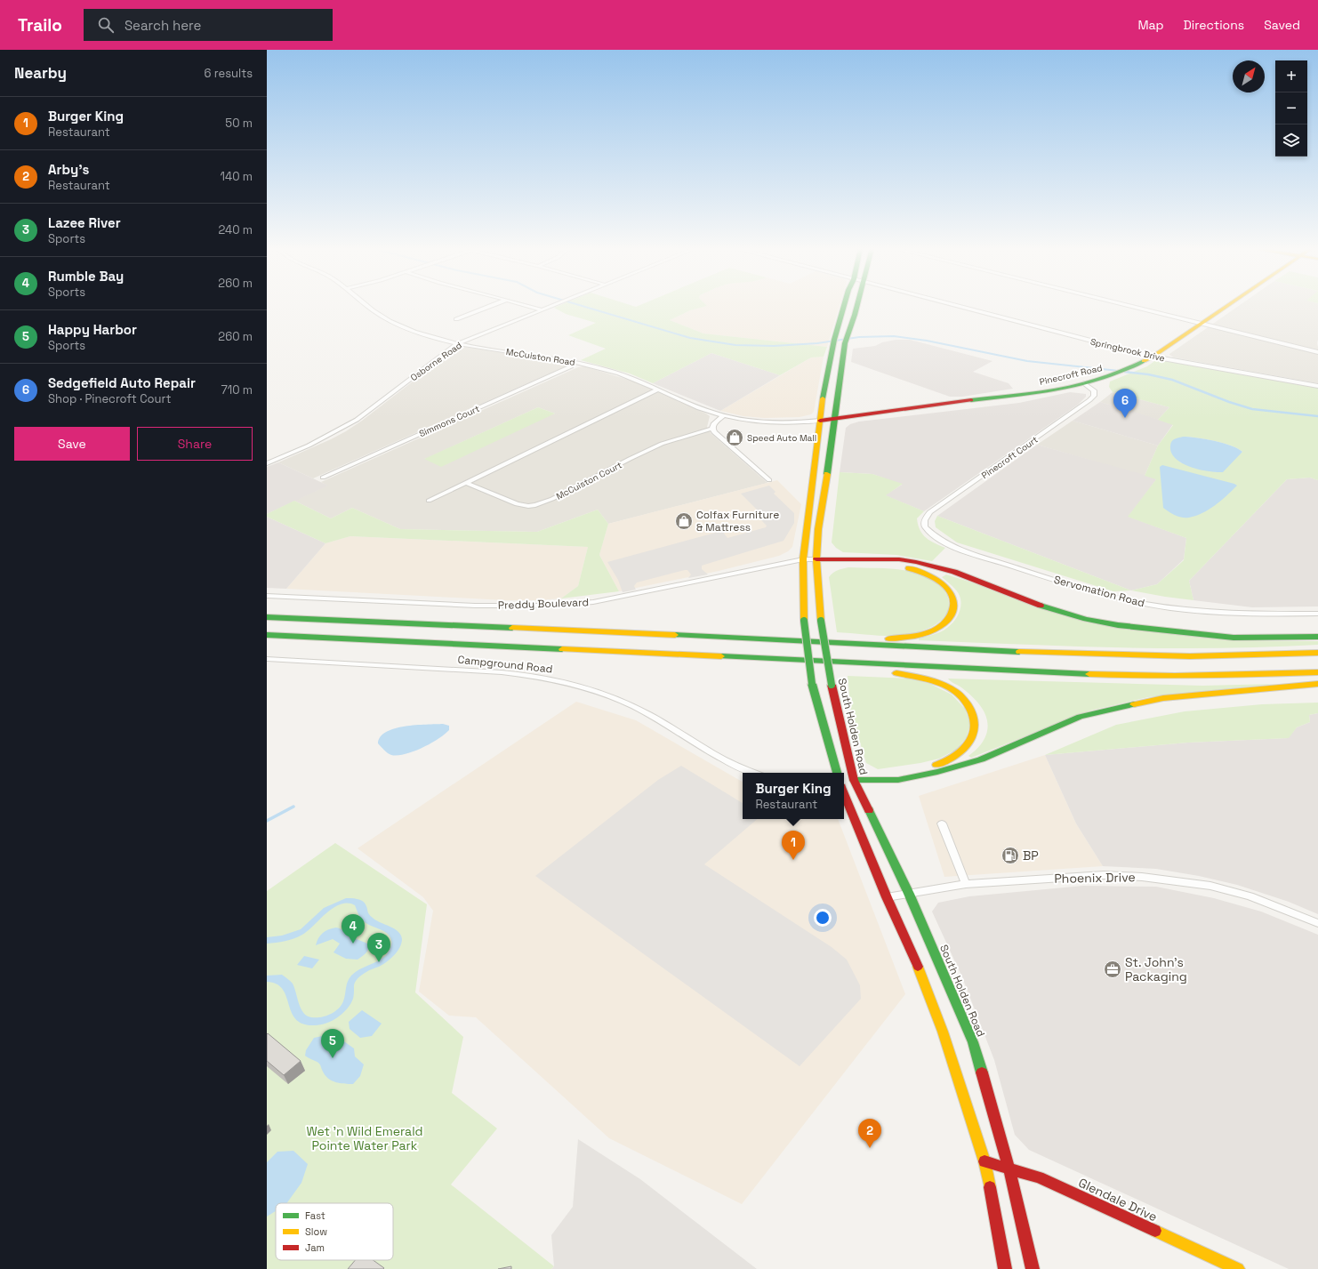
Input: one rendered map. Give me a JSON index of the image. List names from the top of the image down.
{
  "streets": {
    "main road": ["Pinecroft Road", "South Holden Road", "Glendale Drive"],
    "street": [
      "Springbrook Drive",
      "McCuiston Road",
      "Osborne Road",
      "Simmons Court",
      "Pinecroft Court",
      "McCuiston Court",
      "Servomation Road",
      "Preddy Boulevard",
      "Campground Road",
      "Phoenix Drive"
    ]
  },
  "crossings": [
    ["Springbrook Drive", "Pinecroft Road"],
    ["McCuiston Road", "Osborne Road"],
    ["McCuiston Road", "Pinecroft Road"],
    ["McCuiston Road", "Simmons Court"],
    ["Pinecroft Road", "Pinecroft Court"],
    ["Pinecroft Road", "South Holden Road"],
    ["Pinecroft Court", "Servomation Road"],
    ["Preddy Boulevard", "South Holden Road"],
    ["South Holden Road", "Phoenix Drive"],
    ["South Holden Road", "Glendale Drive"]
  ],
  "parks": ["Wet 'n Wild Emerald Pointe Water Park"],
  "places": {
    "shop": ["Speed Auto Mall", "Colfax Furniture & Mattress"],
    "fuel station": ["BP"],
    "office": ["St. John's Packaging"]
  },
  "legend": ["Fast", "Slow", "Jam"],
  "north": "top right",
  "page": {
    "header": "Trailo",
    "search": "Search here",
    "nav": ["Map", "Directions", "Saved"],
    "heading": ["Nearby", "6 results"],
    "map_buttons": ["+", "−"],
    "list": [
      {
        "mark": "1",
        "name": "Burger King",
        "note": "Restaurant",
        "value": "50 m"
      },
      {
        "mark": "2",
        "name": "Arby's",
        "note": "Restaurant",
        "value": "140 m"
      },
      {
        "mark": "3",
        "name": "Lazee River",
        "note": "Sports",
        "value": "240 m"
      },
      {
        "mark": "4",
        "name": "Rumble Bay",
        "note": "Sports",
        "value": "260 m"
      },
      {
        "mark": "5",
        "name": "Happy Harbor",
        "note": "Sports",
        "value": "260 m"
      },
      {
        "mark": "6",
        "name": "Sedgefield Auto Repair",
        "note": "Shop · Pinecroft Court",
        "value": "710 m"
      }
    ],
    "pins": [
      "6",
      "1",
      "4",
      "3",
      "5",
      "2"
    ],
    "buttons": ["Save", "Share"],
    "popup": ["Burger King", "Restaurant"]
  }
}
